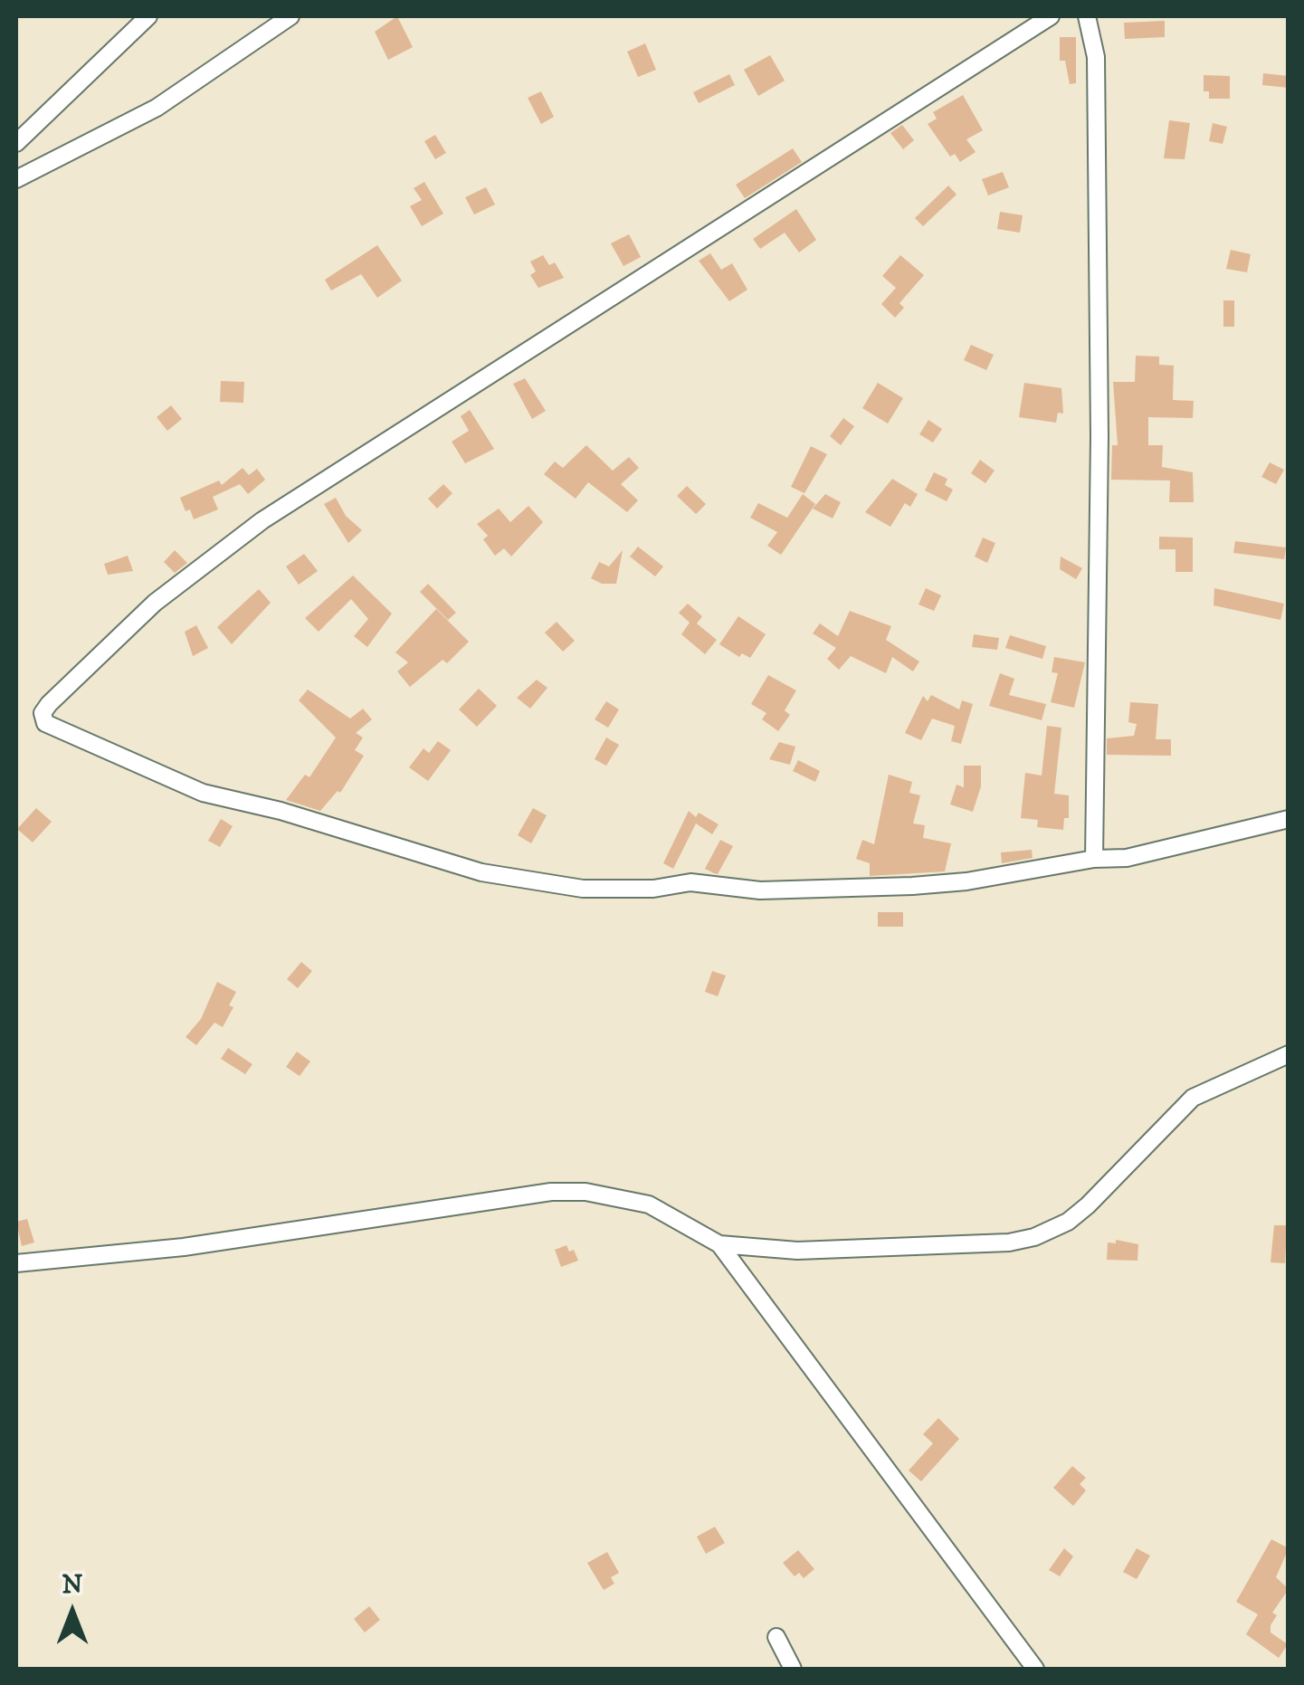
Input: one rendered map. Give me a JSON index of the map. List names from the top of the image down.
{
  "north": "top"
}
